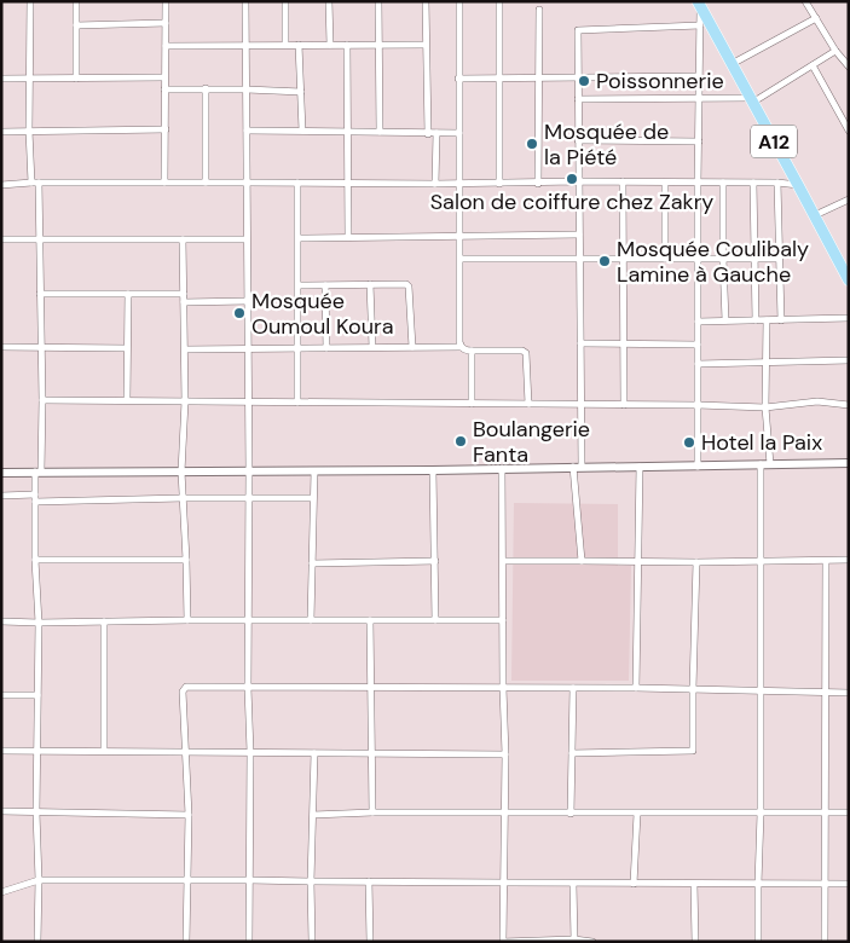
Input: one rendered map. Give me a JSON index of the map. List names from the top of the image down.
{
  "streets": {
    "main road": ["A12"]
  },
  "places": [
    "Poissonnerie",
    "Mosquée de la Piété",
    "Salon de coiffure chez Zakry",
    "Mosquée Coulibaly Lamine à Gauche",
    "Mosquée Oumoul Koura",
    "Boulangerie Fanta",
    "Hotel la Paix"
  ]
}
